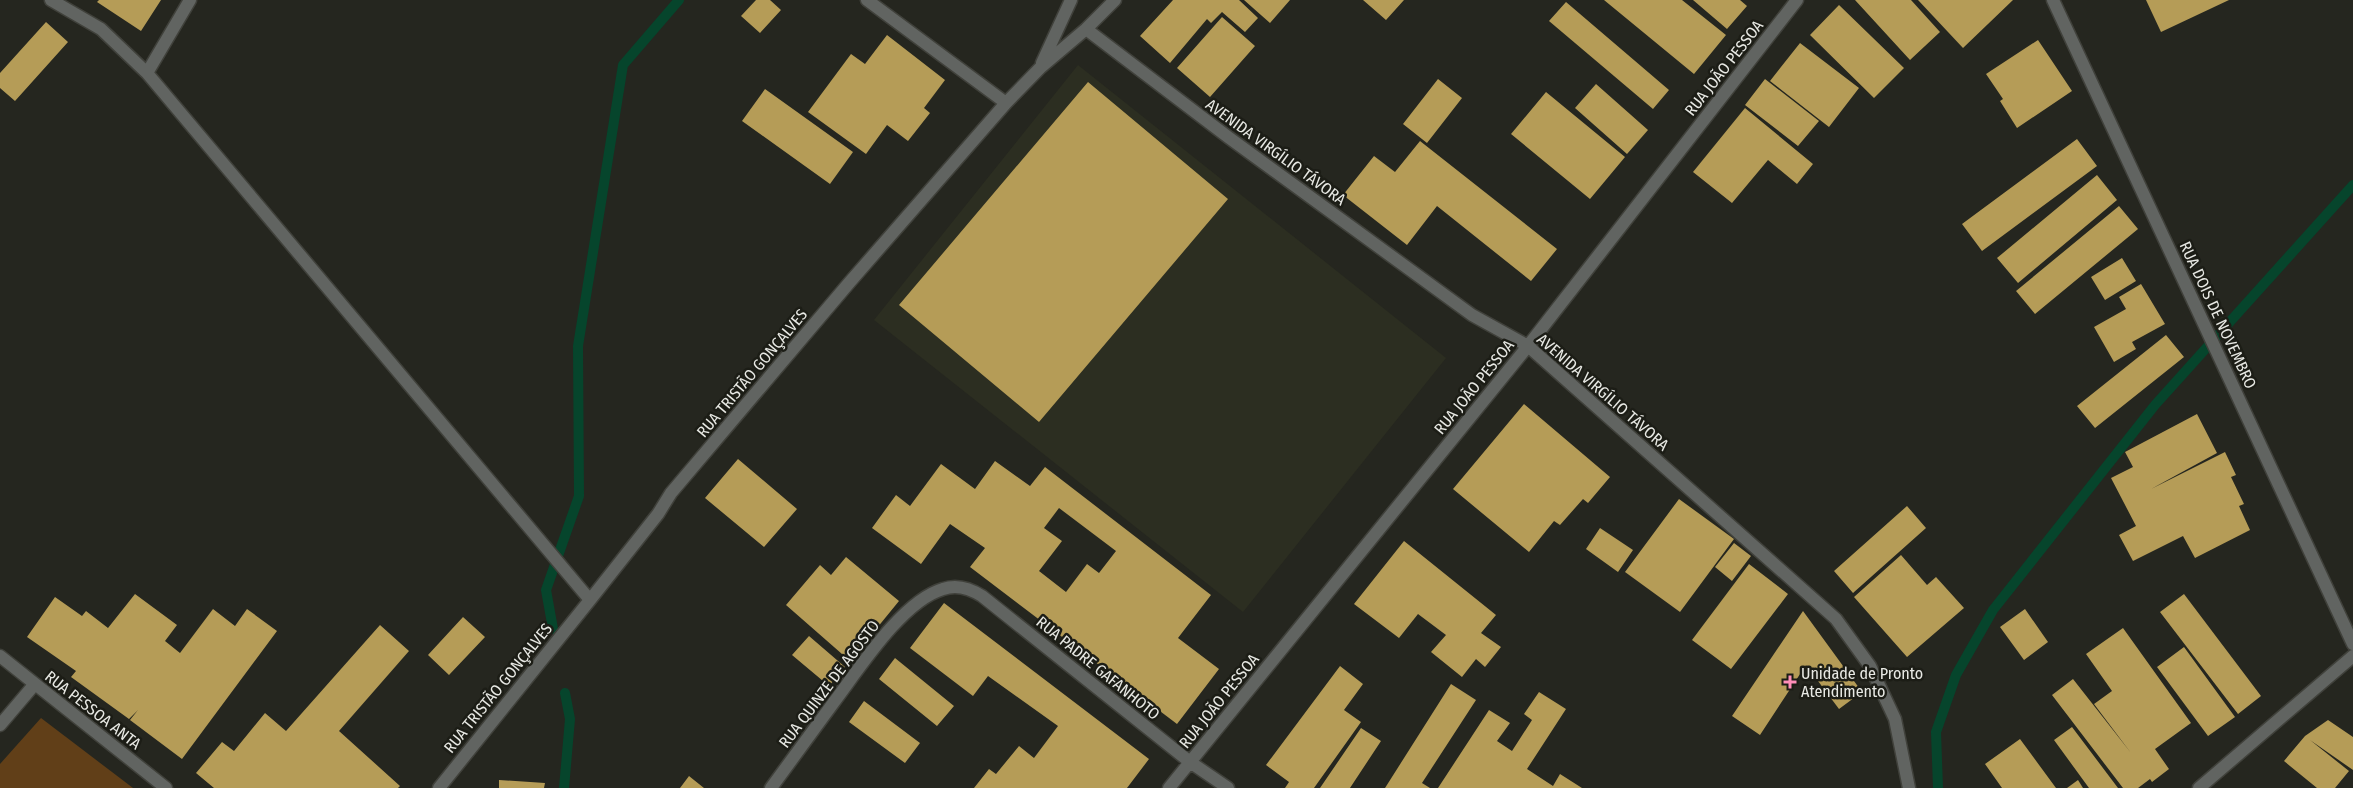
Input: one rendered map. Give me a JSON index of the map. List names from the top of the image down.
{
  "streets": {
    "street": [
      "RUA JOÃO PESSOA",
      "AVENIDA VIRGÍLIO TÁVORA",
      "RUA DOIS DE NOVEMBRO",
      "RUA TRISTÃO GONÇALVES",
      "RUA PADRE GAFANHOTO",
      "RUA QUINZE DE AGOSTO",
      "RUA PESSOA ANTA"
    ]
  },
  "crossings": [
    ["RUA JOÃO PESSOA", "AVENIDA VIRGÍLIO TÁVORA"],
    ["RUA JOÃO PESSOA", "RUA PADRE GAFANHOTO"],
    ["AVENIDA VIRGÍLIO TÁVORA", "RUA TRISTÃO GONÇALVES"],
    ["RUA PADRE GAFANHOTO", "RUA QUINZE DE AGOSTO"]
  ],
  "places": {
    "health": ["Unidade de Pronto Atendimento"]
  }
}
